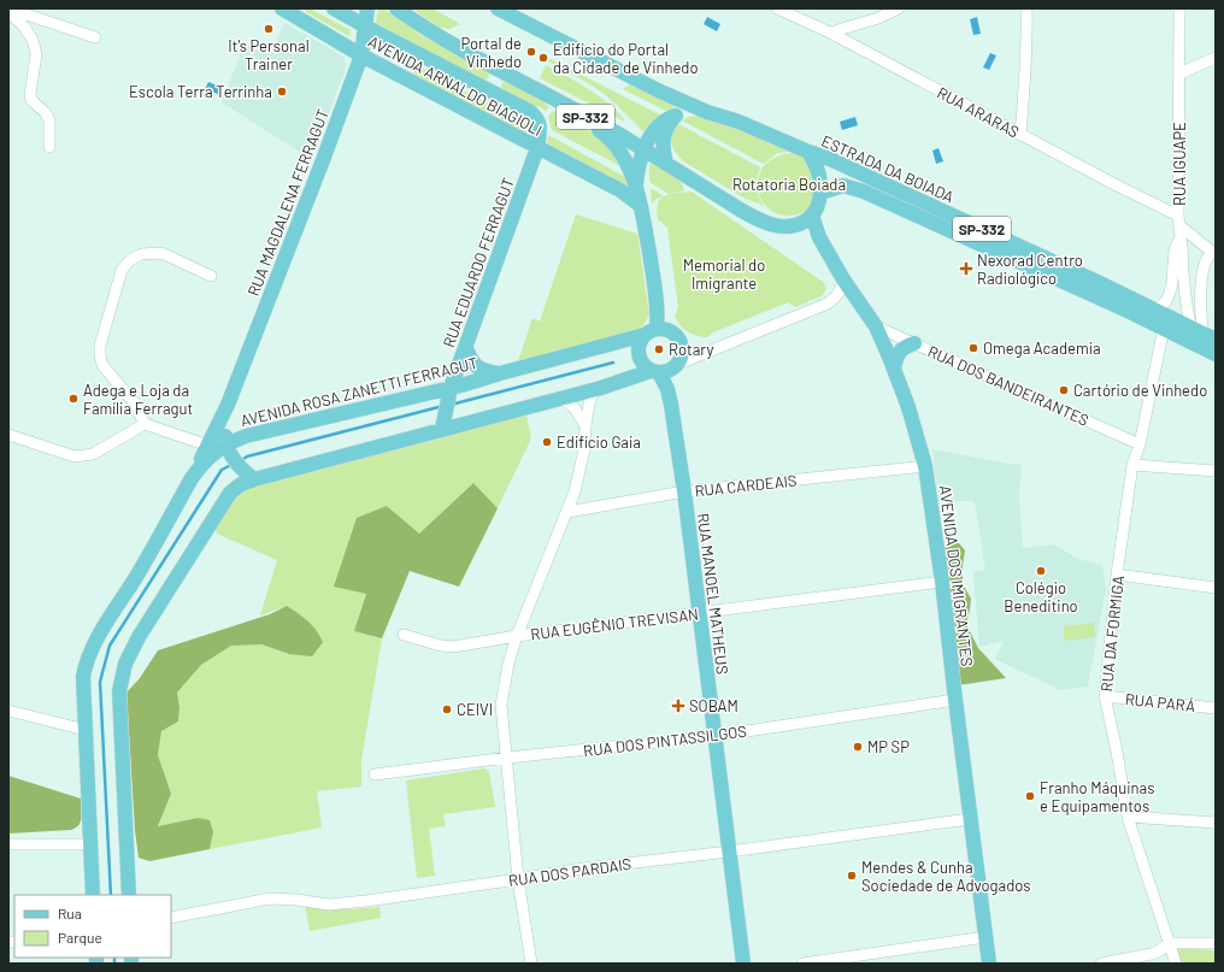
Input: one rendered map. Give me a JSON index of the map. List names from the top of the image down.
{
  "streets": {
    "main road": [
      "AVENIDA ARNALDO BIAGIOLI",
      "SP-332",
      "ESTRADA DA BOIADA",
      "RUA MAGDALENA FERRAGUT",
      "RUA EDUARDO FERRAGUT",
      "AVENIDA ROSA ZANETTI FERRAGUT",
      "AVENIDA DOS IMIGRANTES",
      "RUA MANOEL MATHEUS"
    ],
    "street": [
      "RUA ARARAS",
      "RUA IGUAPE",
      "RUA DOS BANDEIRANTES",
      "RUA CARDEAIS",
      "RUA EUGÊNIO TREVISAN",
      "RUA DA FORMIGA",
      "RUA PARÁ",
      "RUA DOS PINTASSILGOS",
      "RUA DOS PARDAIS"
    ]
  },
  "crossings": [
    ["AVENIDA ARNALDO BIAGIOLI", "RUA MAGDALENA FERRAGUT"],
    ["AVENIDA ARNALDO BIAGIOLI", "RUA EDUARDO FERRAGUT"],
    ["RUA ARARAS", "RUA IGUAPE"],
    ["SP-332", "ESTRADA DA BOIADA"],
    ["SP-332", "AVENIDA DOS IMIGRANTES"],
    ["ESTRADA DA BOIADA", "RUA DA FORMIGA"],
    ["RUA MAGDALENA FERRAGUT", "AVENIDA ROSA ZANETTI FERRAGUT"],
    ["RUA EDUARDO FERRAGUT", "AVENIDA ROSA ZANETTI FERRAGUT"],
    ["RUA DOS BANDEIRANTES", "AVENIDA DOS IMIGRANTES"],
    ["RUA DOS BANDEIRANTES", "RUA DA FORMIGA"],
    ["AVENIDA ROSA ZANETTI FERRAGUT", "RUA MANOEL MATHEUS"],
    ["RUA CARDEAIS", "AVENIDA DOS IMIGRANTES"],
    ["RUA CARDEAIS", "RUA MANOEL MATHEUS"],
    ["AVENIDA DOS IMIGRANTES", "RUA EUGÊNIO TREVISAN"],
    ["AVENIDA DOS IMIGRANTES", "RUA DOS PINTASSILGOS"],
    ["AVENIDA DOS IMIGRANTES", "RUA DOS PARDAIS"],
    ["RUA MANOEL MATHEUS", "RUA EUGÊNIO TREVISAN"],
    ["RUA MANOEL MATHEUS", "RUA DOS PINTASSILGOS"],
    ["RUA MANOEL MATHEUS", "RUA DOS PARDAIS"],
    ["RUA DA FORMIGA", "RUA PARÁ"]
  ],
  "parks": ["Rotatoria Boiada", "Memorial do Imigrante"],
  "places": {
    "other": [
      "It's Personal Trainer",
      "Portal de Vinhedo",
      "Edifício do Portal da Cidade de Vinhedo",
      "Escola Terra Terrinha",
      "Omega Academia",
      "Rotary",
      "Cartório de Vinhedo",
      "Adega e Loja da Família Ferragut",
      "Edifício Gaia",
      "Colégio Beneditino",
      "CEIVI",
      "MP SP",
      "Franho Máquinas e Equipamentos",
      "Mendes & Cunha Sociedade de Advogados"
    ],
    "health": ["Nexorad Centro Radiológico", "SOBAM"]
  },
  "legend": ["Rua", "Parque"]
}
